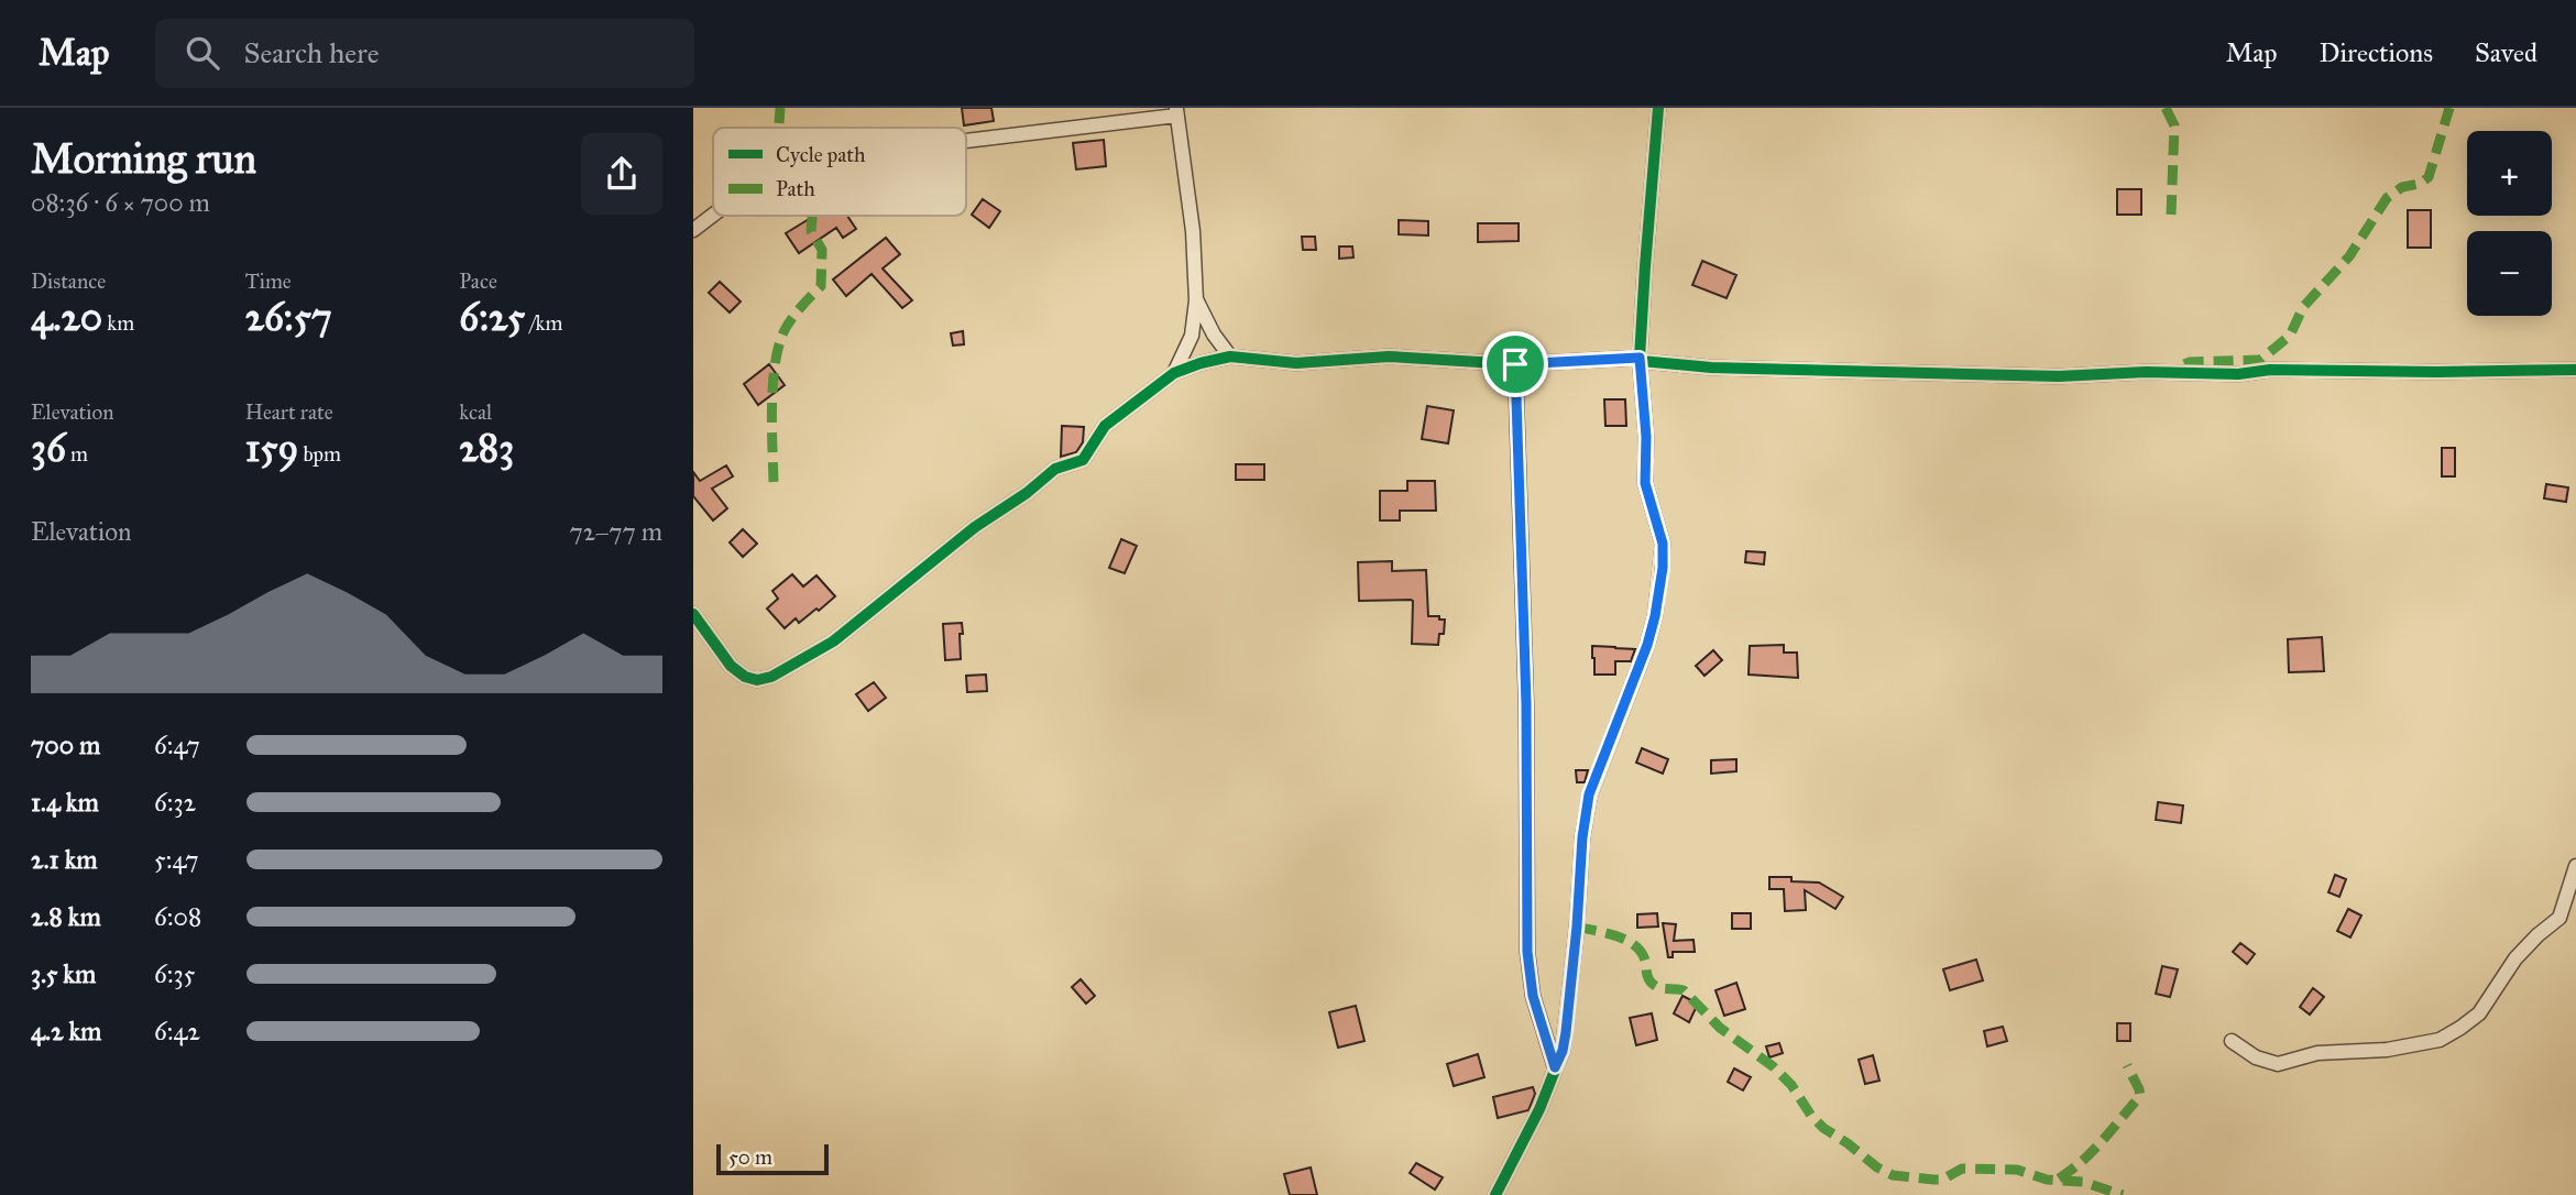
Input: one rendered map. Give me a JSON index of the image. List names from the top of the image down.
{
  "legend": ["Cycle path", "Path"],
  "scale_bar": "50 m",
  "page": {
    "header": "Map",
    "search": "Search here",
    "nav": ["Map", "Directions", "Saved"],
    "heading": ["Morning run", "08:36 · 6 × 700 m"],
    "map_buttons": ["+", "−"],
    "stats": [
      ["Distance", "4.20 km"],
      ["Time", "26:57"],
      ["Pace", "6:25 /km"],
      ["Elevation", "36 m"],
      ["Heart rate", "159 bpm"],
      ["kcal", "283"]
    ],
    "chart": ["Elevation", "72–77 m"],
    "list": [
      {
        "name": "700 m",
        "note": "6:47"
      },
      {
        "name": "1.4 km",
        "note": "6:32"
      },
      {
        "name": "2.1 km",
        "note": "5:47"
      },
      {
        "name": "2.8 km",
        "note": "6:08"
      },
      {
        "name": "3.5 km",
        "note": "6:35"
      },
      {
        "name": "4.2 km",
        "note": "6:42"
      }
    ],
    "scale": "50 m"
  }
}
